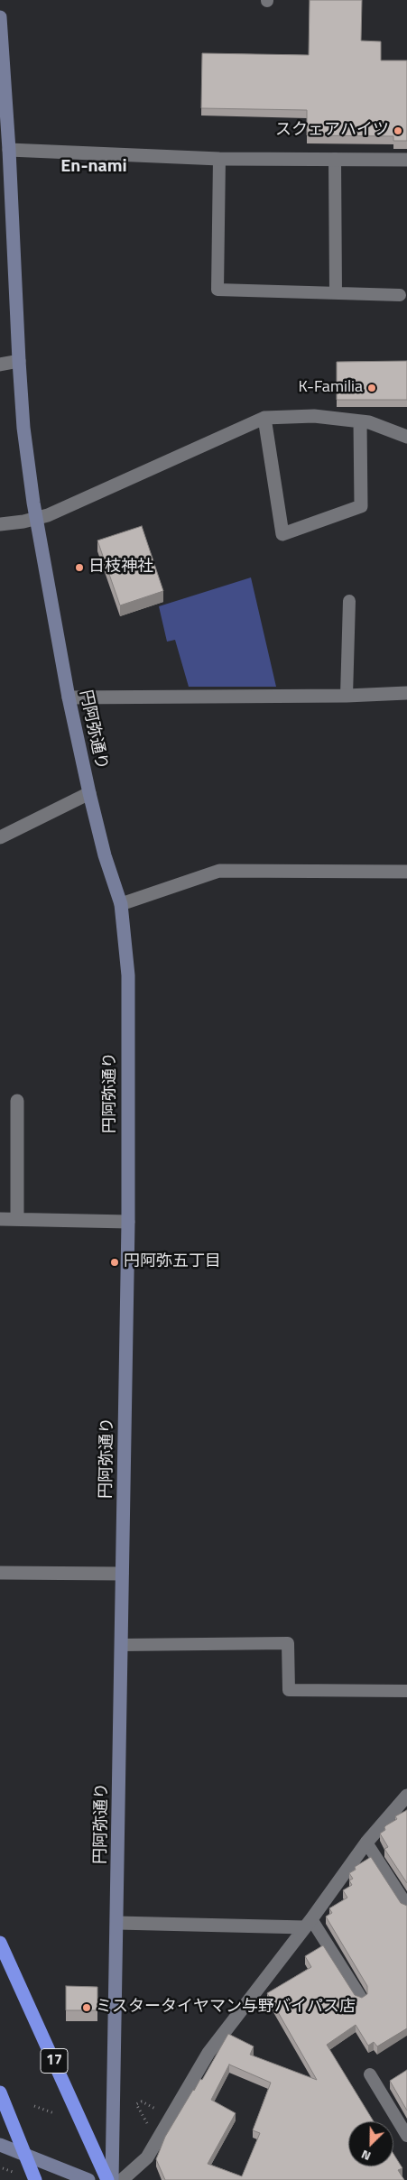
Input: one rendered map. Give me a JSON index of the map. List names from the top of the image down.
{
  "streets": {
    "highway": ["17"],
    "street": ["円阿弥通り"]
  },
  "districts": ["En-nami"],
  "places": [
    "スクェアハイツ",
    "K-Familia",
    "日枝神社",
    "円阿弥五丁目",
    "ミスタータイヤマン与野バイパス店"
  ],
  "north": "bottom left"
}
